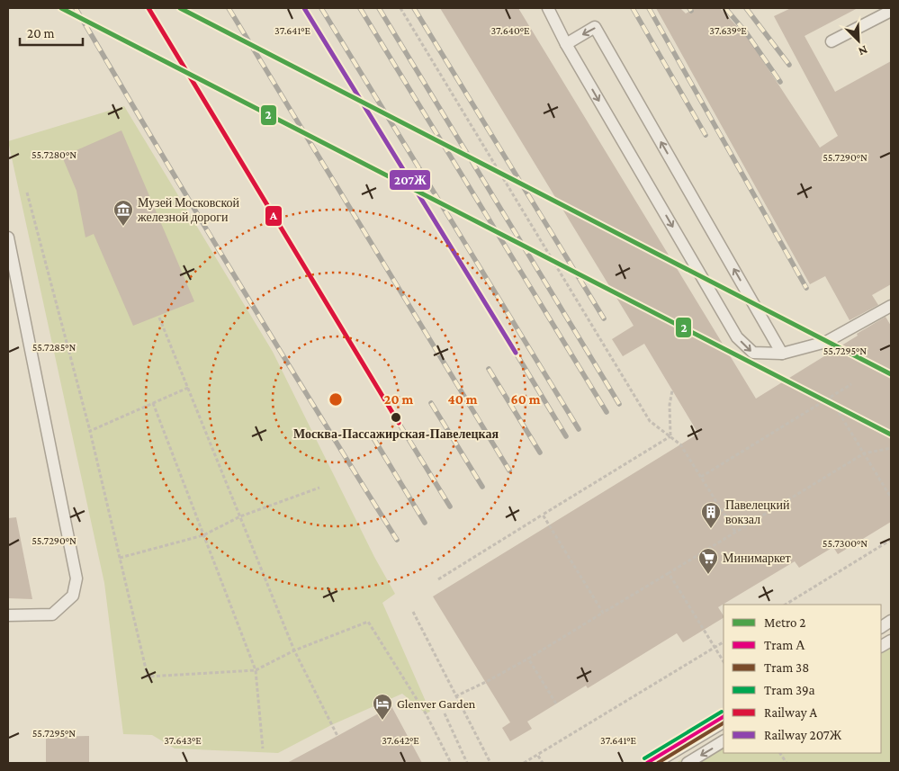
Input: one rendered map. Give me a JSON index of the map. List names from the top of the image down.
{
  "places": {
    "museum": ["Музей Московской железной дороги"],
    "other": ["Москва-Пассажирская-Павелецкая"],
    "building": ["Павелецкий вокзал"],
    "supermarket": ["Минимаркет"],
    "hotel": ["Glenver Garden"]
  },
  "lines": [
    "metro line 2",
    "rail line A",
    "rail line 207Ж",
    "tram line 39а",
    "tram line А",
    "tram line 38"
  ],
  "legend": [
    "Metro 2",
    "Tram А",
    "Tram 38",
    "Tram 39а",
    "Railway A",
    "Railway 207Ж"
  ],
  "scale_bar": "20 m",
  "north": "bottom right",
  "coordinates": [
    "37.641°E",
    "37.640°E",
    "37.639°E",
    "55.7280°N",
    "55.7290°N",
    "55.7285°N",
    "55.7295°N",
    "55.7300°N",
    "37.643°E",
    "37.642°E"
  ],
  "rings": ["20 m", "40 m", "60 m"]
}
